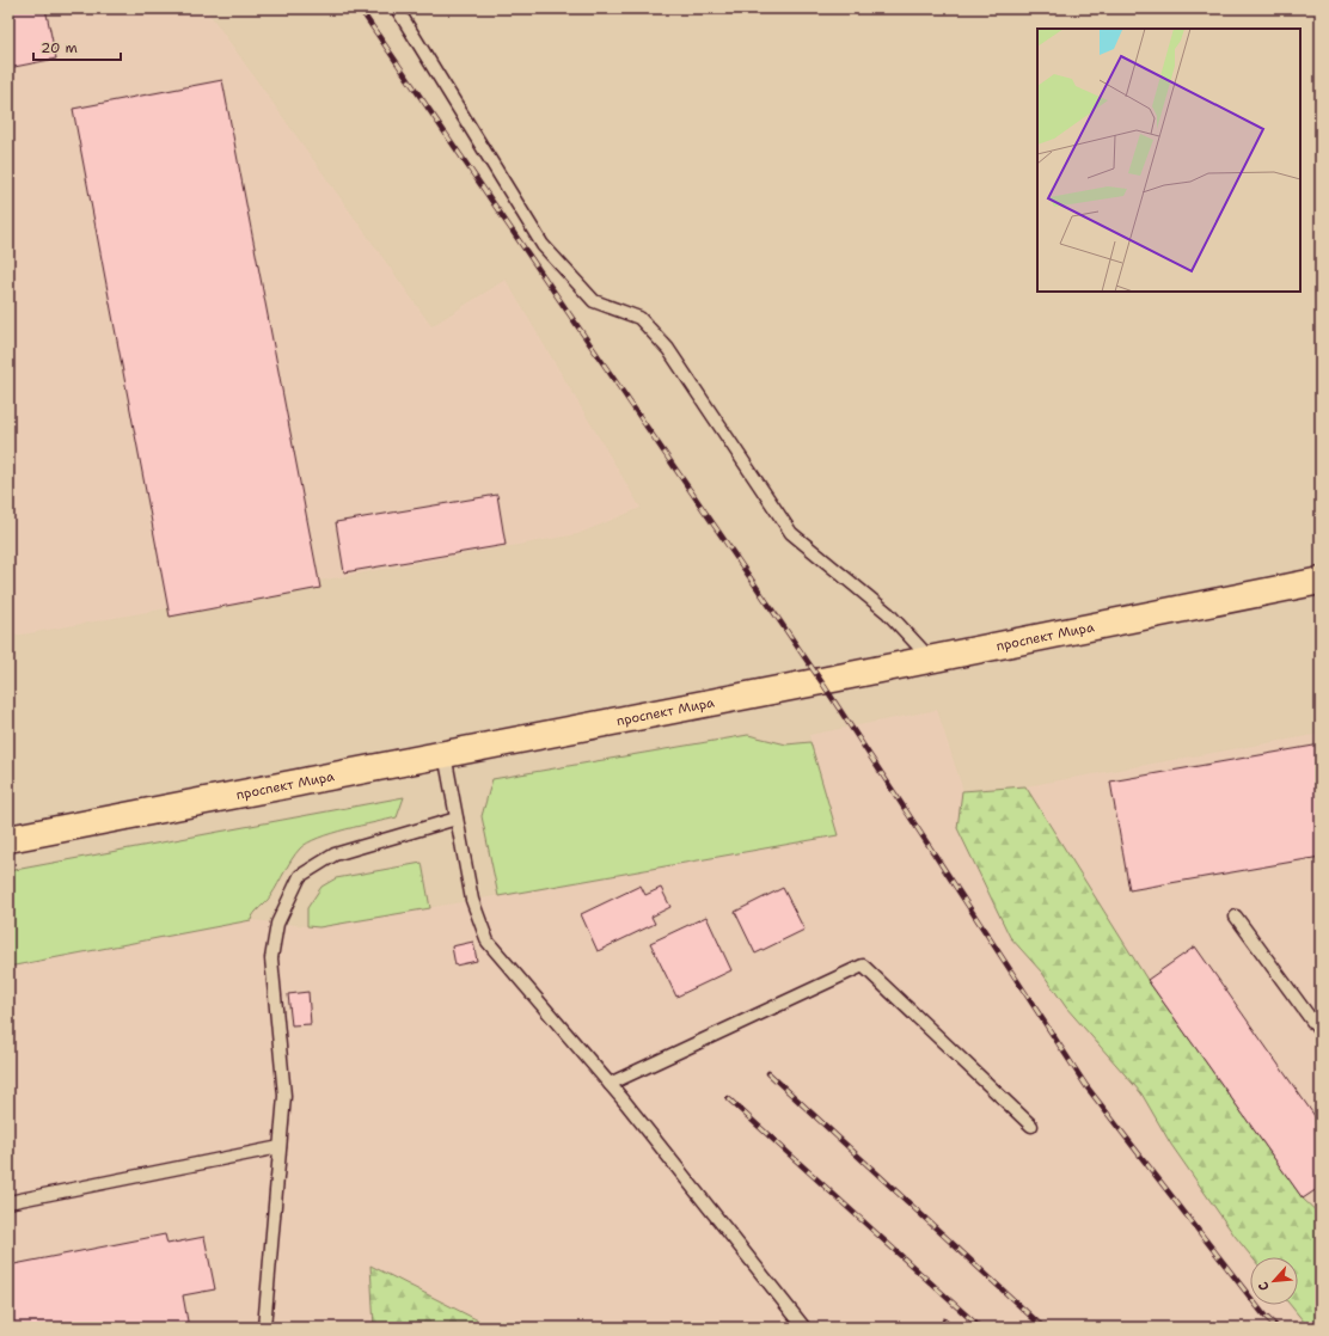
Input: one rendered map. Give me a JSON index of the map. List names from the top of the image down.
{
  "streets": {
    "main road": ["проспект Мира"]
  },
  "scale_bar": "20 m",
  "north": "bottom left"
}
